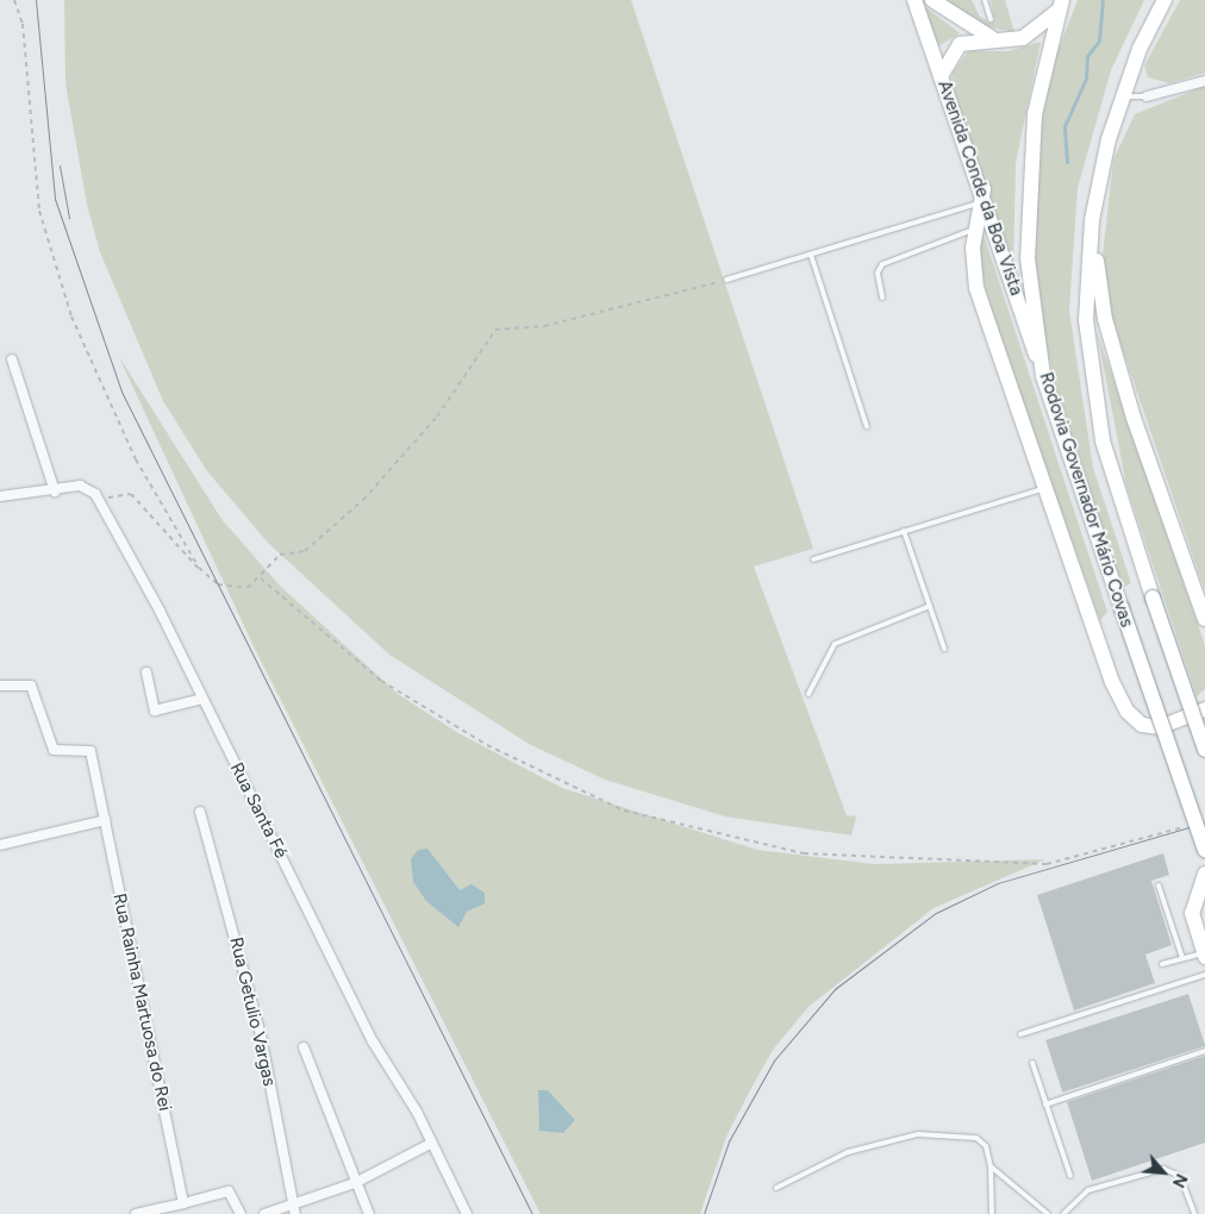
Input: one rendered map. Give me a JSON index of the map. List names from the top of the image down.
{
  "streets": {
    "main road": ["Avenida Conde da Boa Vista", "Rodovia Governador Mário Covas"],
    "street": ["Rua Santa Fé", "Rua Rainha Martuosa do Rei", "Rua Getulio Vargas"]
  },
  "crossings": [
    ["Avenida Conde da Boa Vista", "Rodovia Governador Mário Covas"]
  ],
  "north": "bottom right"
}
